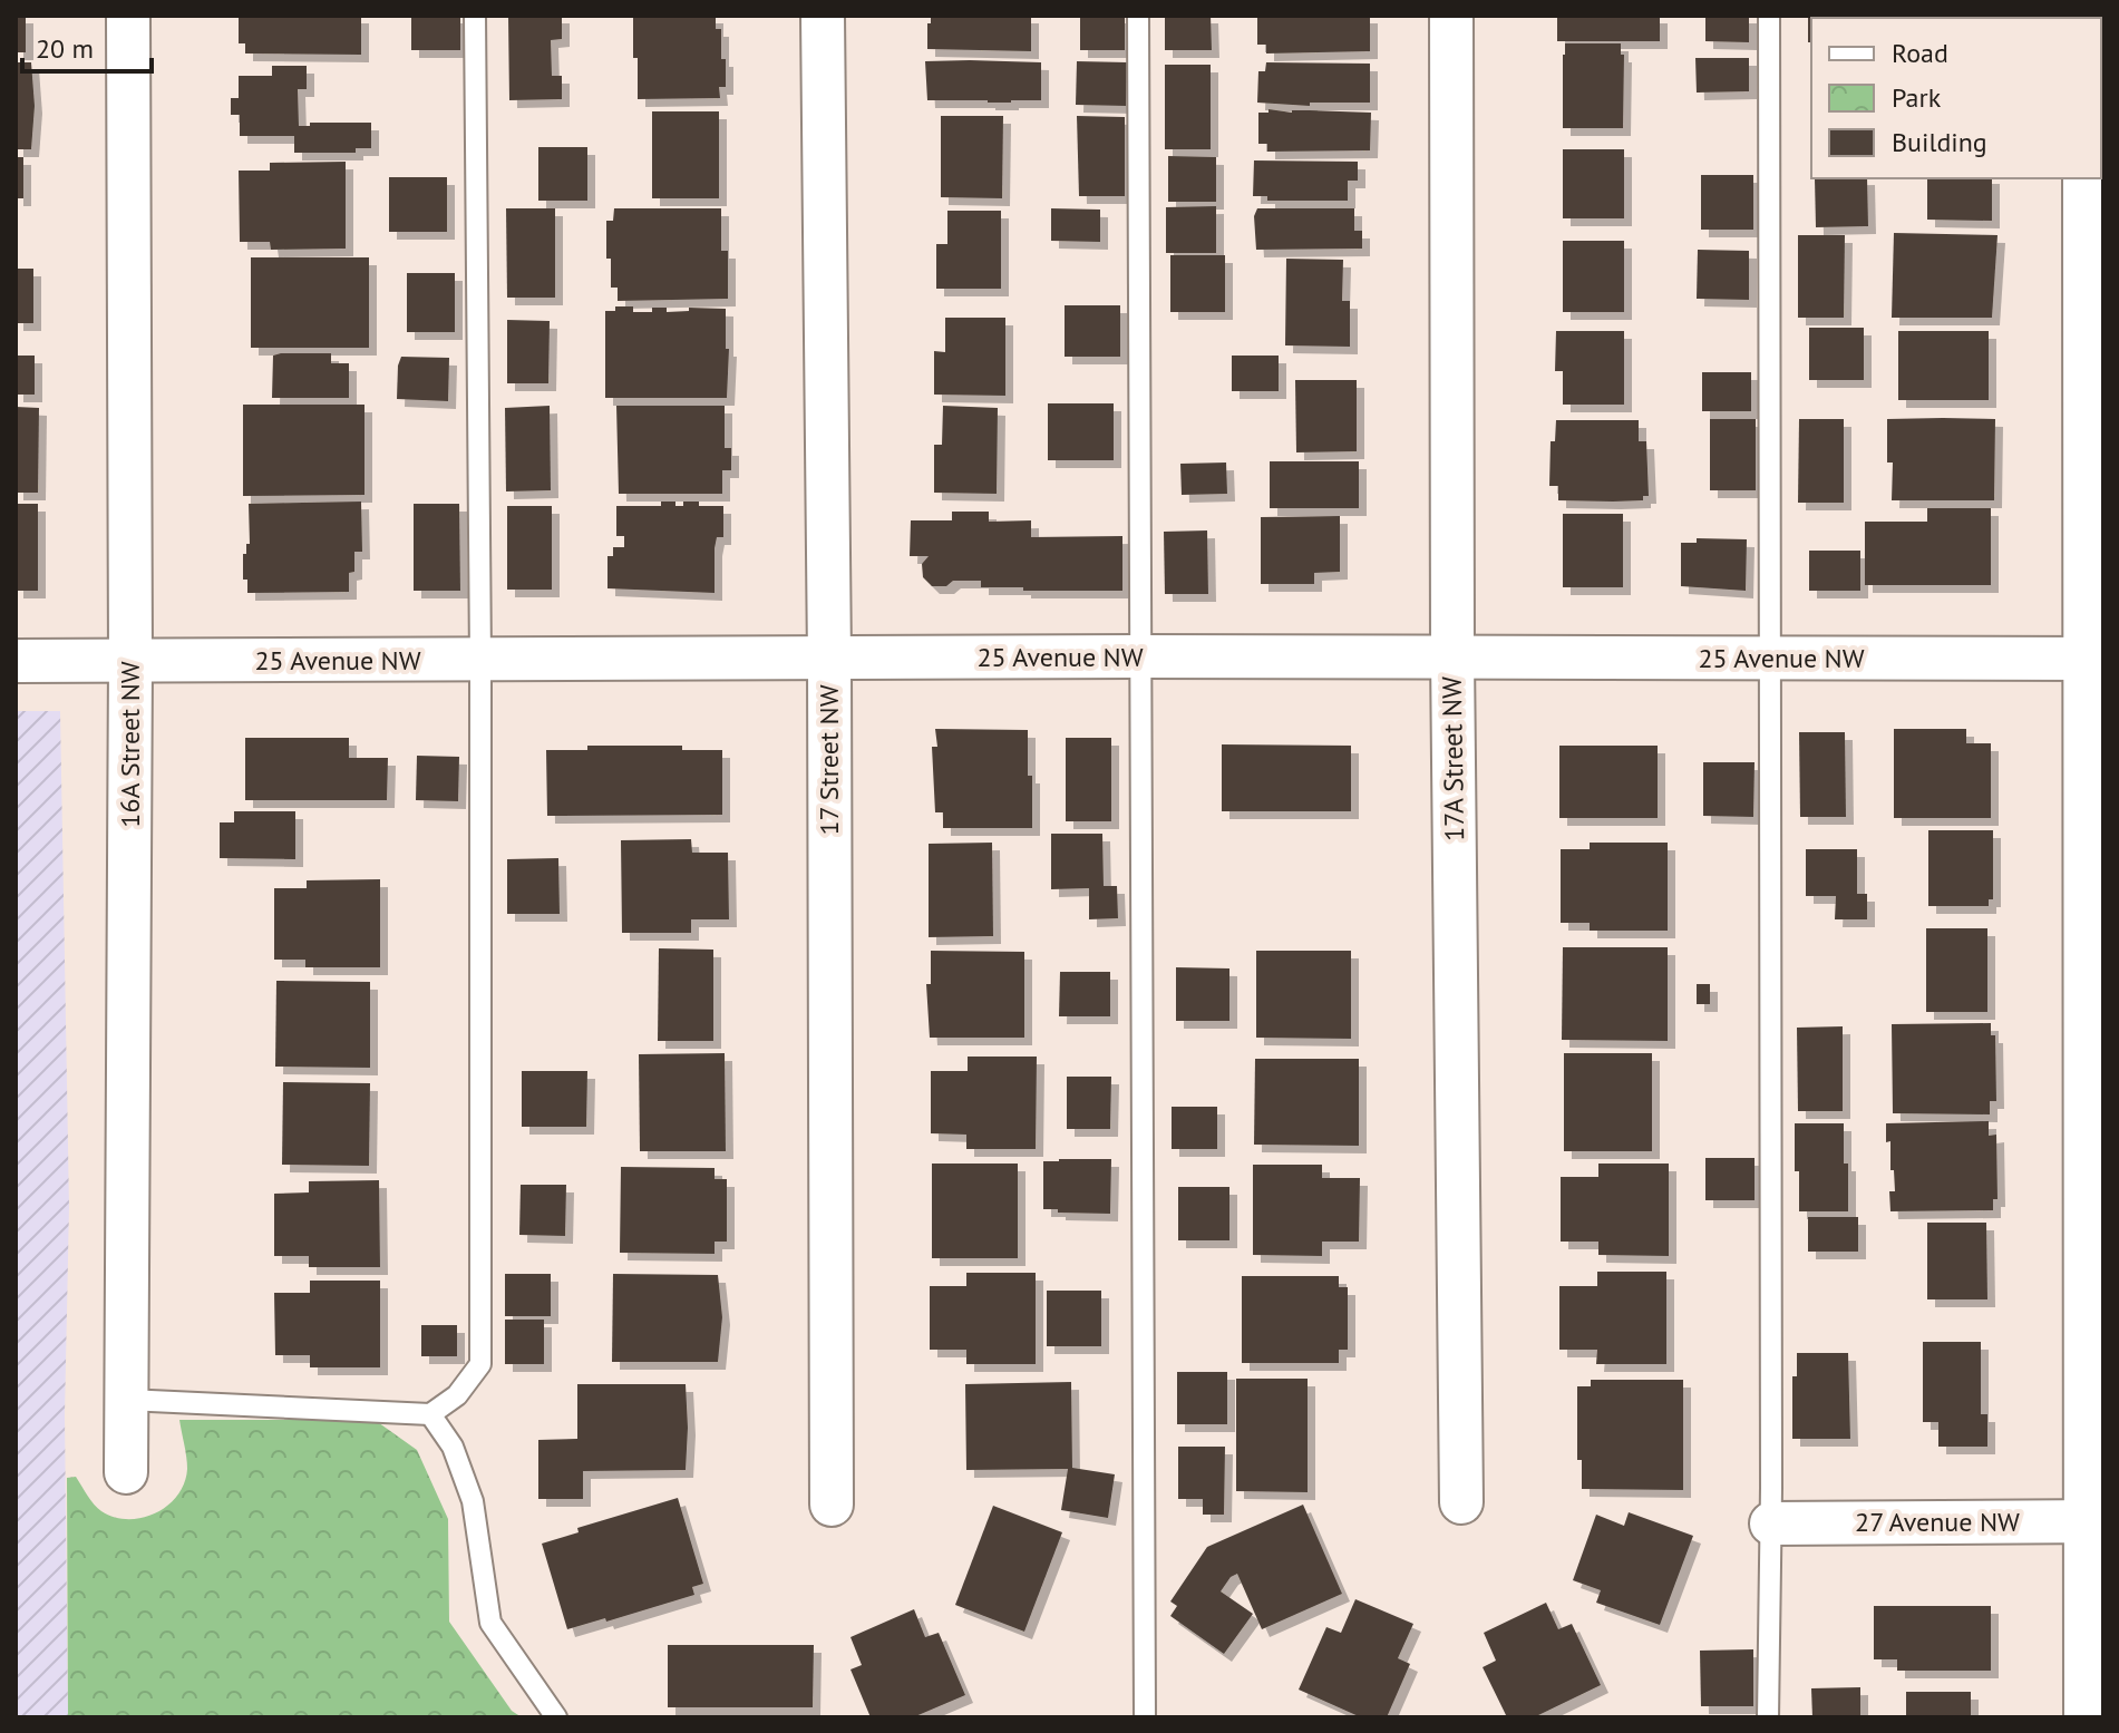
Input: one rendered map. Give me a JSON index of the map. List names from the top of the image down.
{
  "streets": {
    "street": [
      "25 Avenue NW",
      "16A Street NW",
      "17A Street NW",
      "17 Street NW",
      "27 Avenue NW"
    ]
  },
  "crossings": [
    ["25 Avenue NW", "16A Street NW"],
    ["25 Avenue NW", "17A Street NW"],
    ["25 Avenue NW", "17 Street NW"]
  ],
  "legend": ["Road", "Park", "Building"],
  "scale_bar": "20 m"
}
